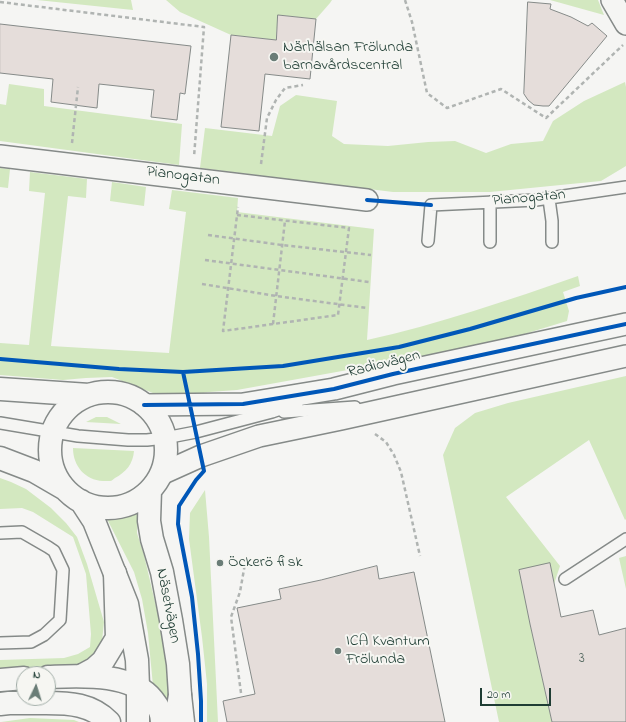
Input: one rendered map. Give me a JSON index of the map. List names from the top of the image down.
{
  "streets": {
    "main road": ["Näsetvägen"],
    "street": ["Pianogatan", "Radiovägen"]
  },
  "places": ["Närhälsan Frölunda barnavårdscentral", "Öckerö fisk", "ICA Kvantum Frölunda"],
  "house_numbers": ["3"],
  "scale_bar": "20 m",
  "north": "top"
}
